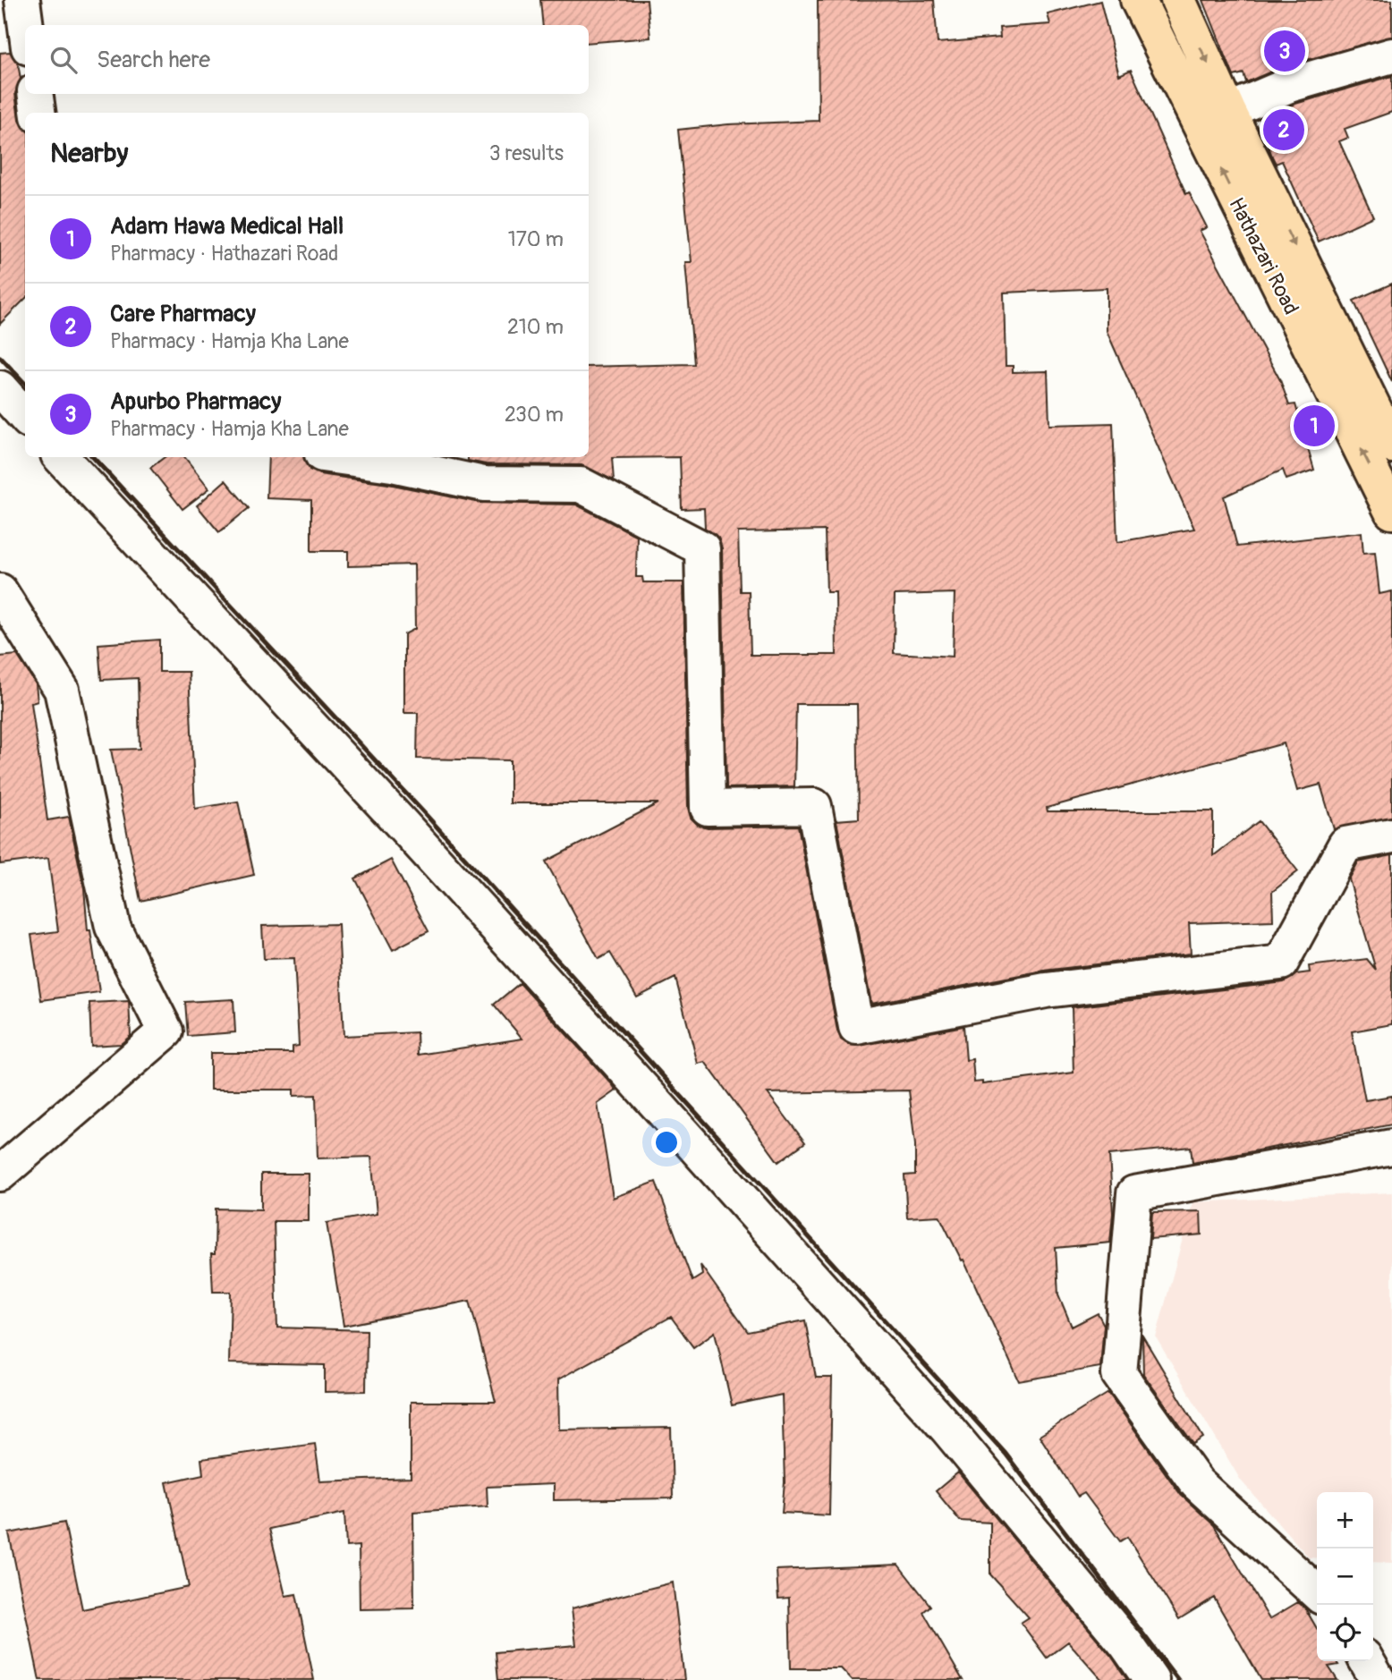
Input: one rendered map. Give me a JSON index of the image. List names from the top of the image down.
{
  "streets": {
    "highway": ["Hathazari Road"]
  },
  "page": {
    "search": "Search here",
    "pins": ["3", "2", "1"],
    "heading": ["Nearby", "3 results"],
    "list": [
      {
        "mark": "1",
        "name": "Adam Hawa Medical Hall",
        "note": "Pharmacy · Hathazari Road",
        "value": "170 m"
      },
      {
        "mark": "2",
        "name": "Care Pharmacy",
        "note": "Pharmacy · Hamja Kha Lane",
        "value": "210 m"
      },
      {
        "mark": "3",
        "name": "Apurbo Pharmacy",
        "note": "Pharmacy · Hamja Kha Lane",
        "value": "230 m"
      }
    ],
    "map_buttons": ["+", "−"]
  }
}
